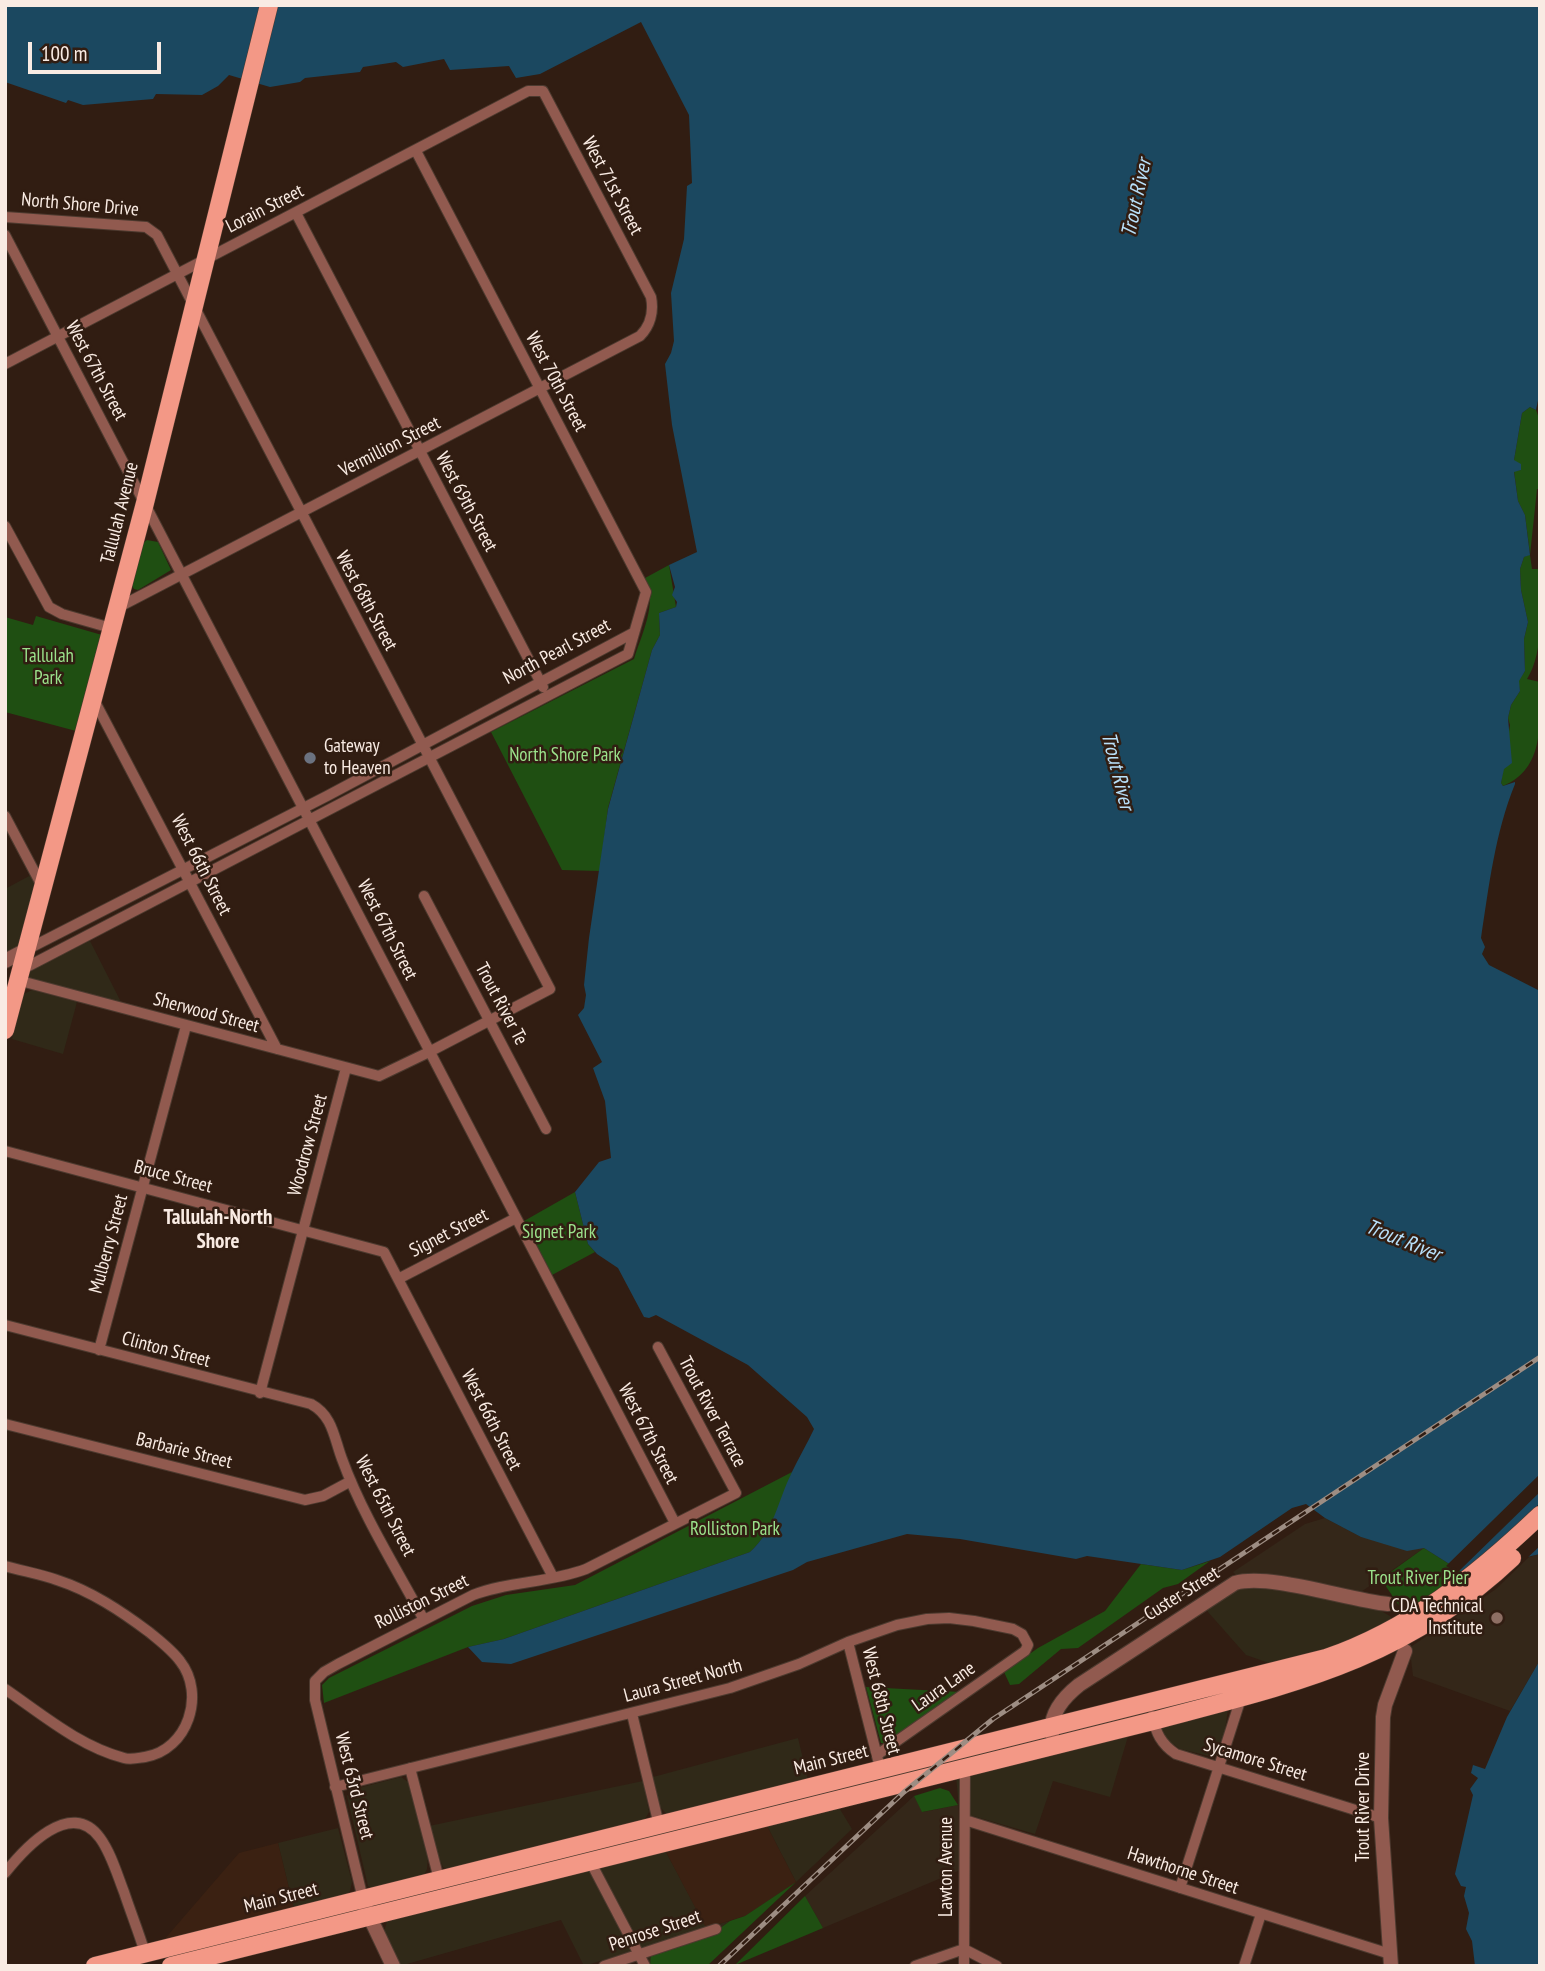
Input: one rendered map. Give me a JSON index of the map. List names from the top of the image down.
{
  "streets": {
    "main road": ["Tallulah Avenue", "Main Street"],
    "street": [
      "West 71st Street",
      "North Shore Drive",
      "Lorain Street",
      "West 67th Street",
      "West 70th Street",
      "Vermillion Street",
      "West 69th Street",
      "West 68th Street",
      "North Pearl Street",
      "West 66th Street",
      "Trout River Te",
      "Sherwood Street",
      "Woodrow Street",
      "Bruce Street",
      "Signet Street",
      "Mulberry Street",
      "Clinton Street",
      "Trout River Terrace",
      "Barbarie Street",
      "West 65th Street",
      "Custer Street",
      "Rolliston Street",
      "Laura Street North",
      "Laura Lane",
      "Sycamore Street",
      "West 63rd Street",
      "Trout River Drive",
      "Lawton Avenue",
      "Hawthorne Street",
      "Penrose Street"
    ]
  },
  "crossings": [
    ["West 71st Street", "Lorain Street"],
    ["West 71st Street", "Vermillion Street"],
    ["North Shore Drive", "West 68th Street"],
    ["Lorain Street", "West 67th Street"],
    ["Lorain Street", "West 70th Street"],
    ["Lorain Street", "West 69th Street"],
    ["Lorain Street", "Tallulah Avenue"],
    ["Lorain Street", "West 68th Street"],
    ["West 67th Street", "Vermillion Street"],
    ["West 67th Street", "Tallulah Avenue"],
    ["West 67th Street", "North Pearl Street"],
    ["West 67th Street", "Sherwood Street"],
    ["West 67th Street", "Signet Street"],
    ["West 67th Street", "Trout River Terrace"],
    ["West 70th Street", "Vermillion Street"],
    ["West 70th Street", "North Pearl Street"],
    ["Vermillion Street", "West 69th Street"],
    ["Vermillion Street", "Tallulah Avenue"],
    ["Vermillion Street", "West 68th Street"],
    ["West 69th Street", "North Pearl Street"],
    ["Tallulah Avenue", "West 68th Street"],
    ["Tallulah Avenue", "North Pearl Street"],
    ["Tallulah Avenue", "West 66th Street"],
    ["Tallulah Avenue", "Sherwood Street"],
    ["West 68th Street", "North Pearl Street"],
    ["West 68th Street", "Trout River Te"],
    ["West 68th Street", "Laura Street North"],
    ["West 68th Street", "Laura Lane"],
    ["West 68th Street", "Main Street"],
    ["North Pearl Street", "West 66th Street"],
    ["North Pearl Street", "Sherwood Street"],
    ["West 66th Street", "Sherwood Street"],
    ["West 66th Street", "Bruce Street"],
    ["West 66th Street", "Signet Street"],
    ["West 66th Street", "Rolliston Street"],
    ["Sherwood Street", "Woodrow Street"],
    ["Sherwood Street", "Mulberry Street"],
    ["Woodrow Street", "Bruce Street"],
    ["Woodrow Street", "Clinton Street"],
    ["Bruce Street", "Signet Street"],
    ["Bruce Street", "Mulberry Street"],
    ["Mulberry Street", "Clinton Street"],
    ["Clinton Street", "West 65th Street"],
    ["Barbarie Street", "West 65th Street"],
    ["West 65th Street", "Rolliston Street"],
    ["Custer Street", "Main Street"],
    ["Rolliston Street", "West 63rd Street"],
    ["Laura Street North", "Laura Lane"],
    ["Laura Street North", "West 63rd Street"],
    ["Laura Lane", "Main Street"],
    ["Main Street", "Sycamore Street"],
    ["Main Street", "West 63rd Street"],
    ["Main Street", "Lawton Avenue"],
    ["Sycamore Street", "Trout River Drive"],
    ["Trout River Drive", "Hawthorne Street"],
    ["Lawton Avenue", "Hawthorne Street"]
  ],
  "districts": ["Tallulah-North Shore"],
  "water": ["Trout River"],
  "parks": [
    "Tallulah Park",
    "North Shore Park",
    "Signet Park",
    "Rolliston Park",
    "Trout River Pier"
  ],
  "places": ["Gateway to Heaven", "CDA Technical Institute"],
  "scale_bar": "100 m"
}
